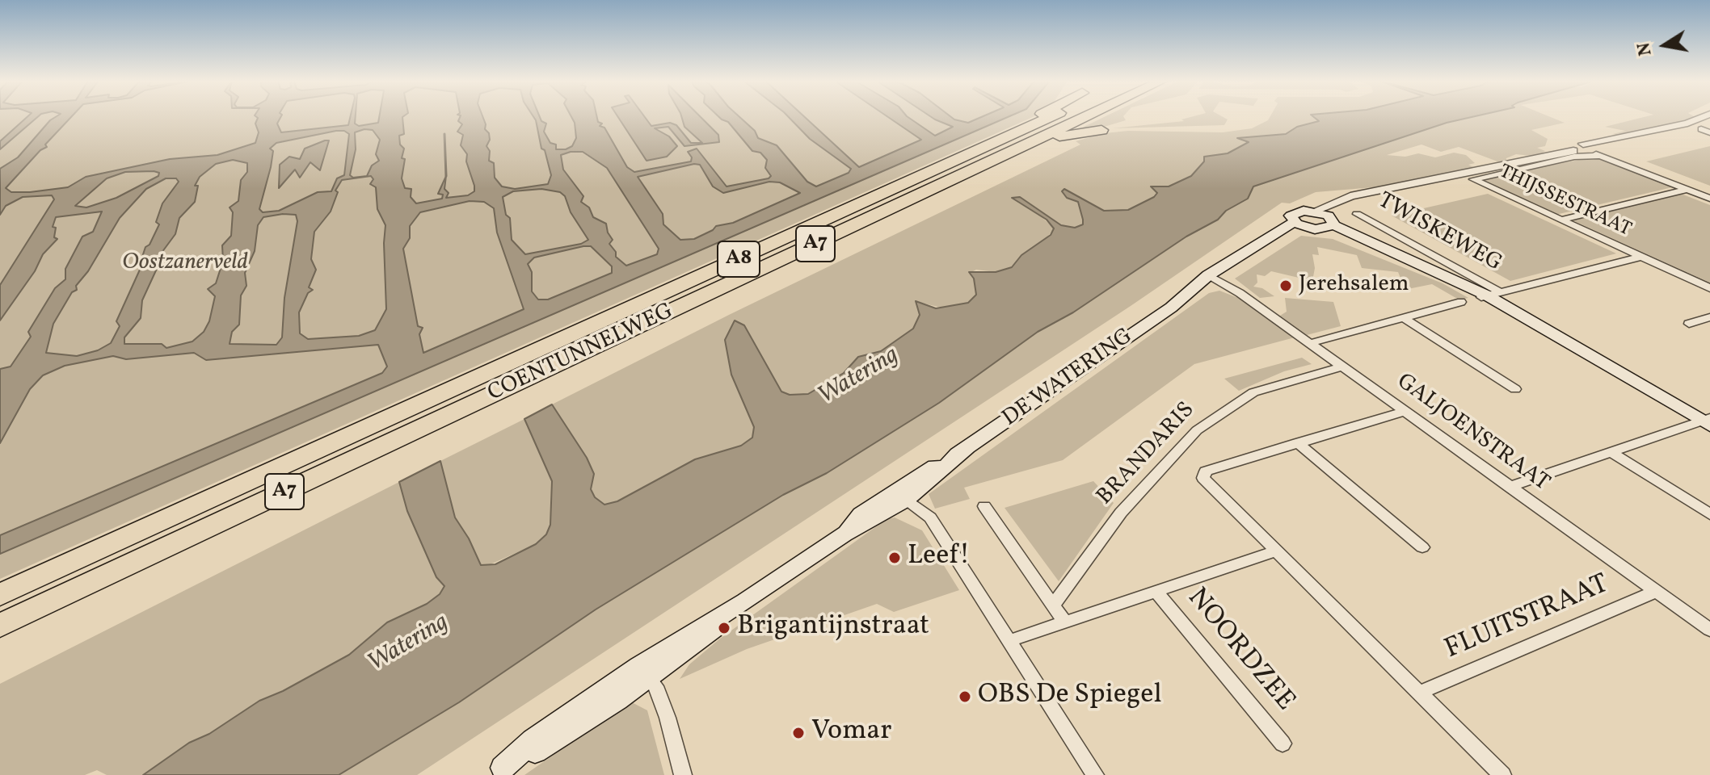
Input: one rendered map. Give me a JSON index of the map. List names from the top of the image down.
{
  "streets": {
    "highway": ["A7", "A8", "COENTUNNELWEG"],
    "main road": ["TWISKEWEG", "DE WATERING"],
    "street": [
      "THIJSSESTRAAT",
      "GALJOENSTRAAT",
      "BRANDARIS",
      "FLUITSTRAAT",
      "NOORDZEE"
    ]
  },
  "crossings": [
    ["THIJSSESTRAAT", "TWISKEWEG"],
    ["A8", "COENTUNNELWEG"],
    ["DE WATERING", "GALJOENSTRAAT"],
    ["GALJOENSTRAAT", "BRANDARIS"],
    ["GALJOENSTRAAT", "FLUITSTRAAT"]
  ],
  "water": ["Watering"],
  "parks": ["Oostzanerveld"],
  "places": [
    "Jerehsalem",
    "Leef!",
    "Brigantijnstraat",
    "OBS De Spiegel",
    "Vomar"
  ],
  "north": "left"
}
